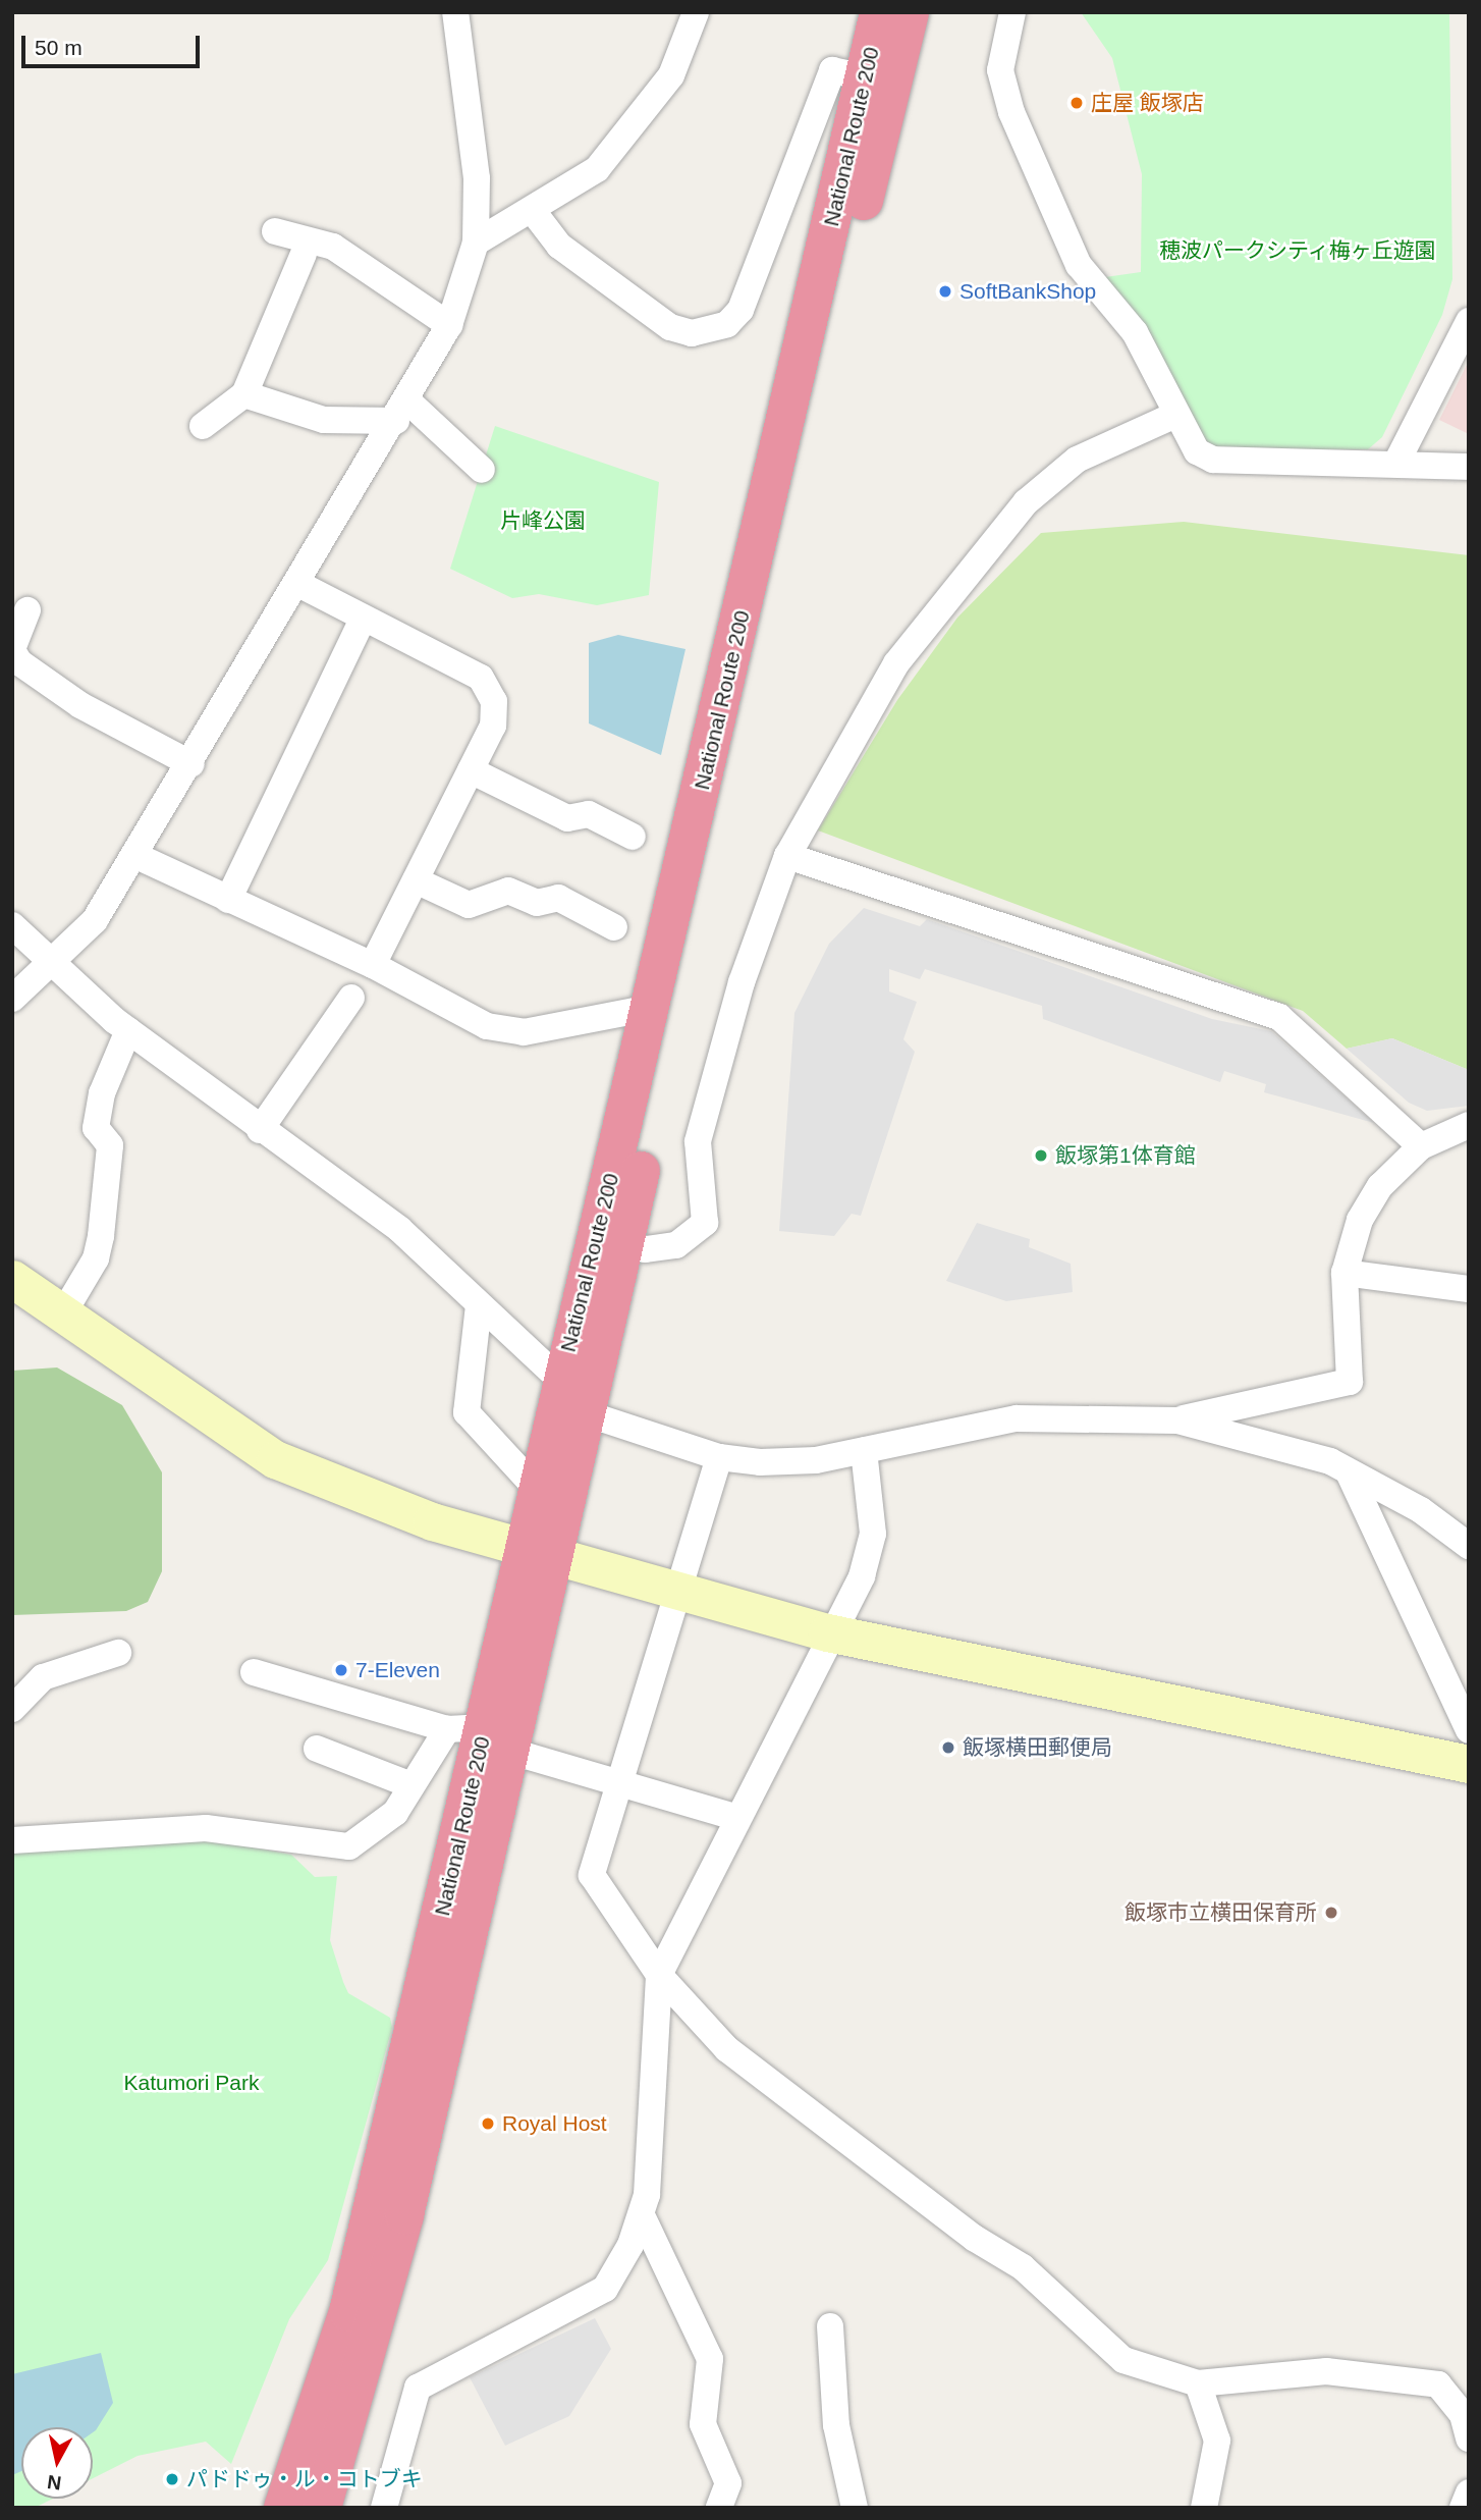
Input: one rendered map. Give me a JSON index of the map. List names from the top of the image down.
{
  "streets": {
    "highway": ["National Route 200"]
  },
  "parks": ["穂波パークシティ梅ヶ丘遊園", "片峰公園", "Katumori Park"],
  "places": [
    "庄屋 飯塚店",
    "SoftBankShop",
    "飯塚第1体育館",
    "7-Eleven",
    "飯塚横田郵便局",
    "飯塚市立横田保育所",
    "Royal Host",
    "パドドゥ・ル・コトブキ"
  ],
  "scale_bar": "50 m",
  "north": "bottom"
}
